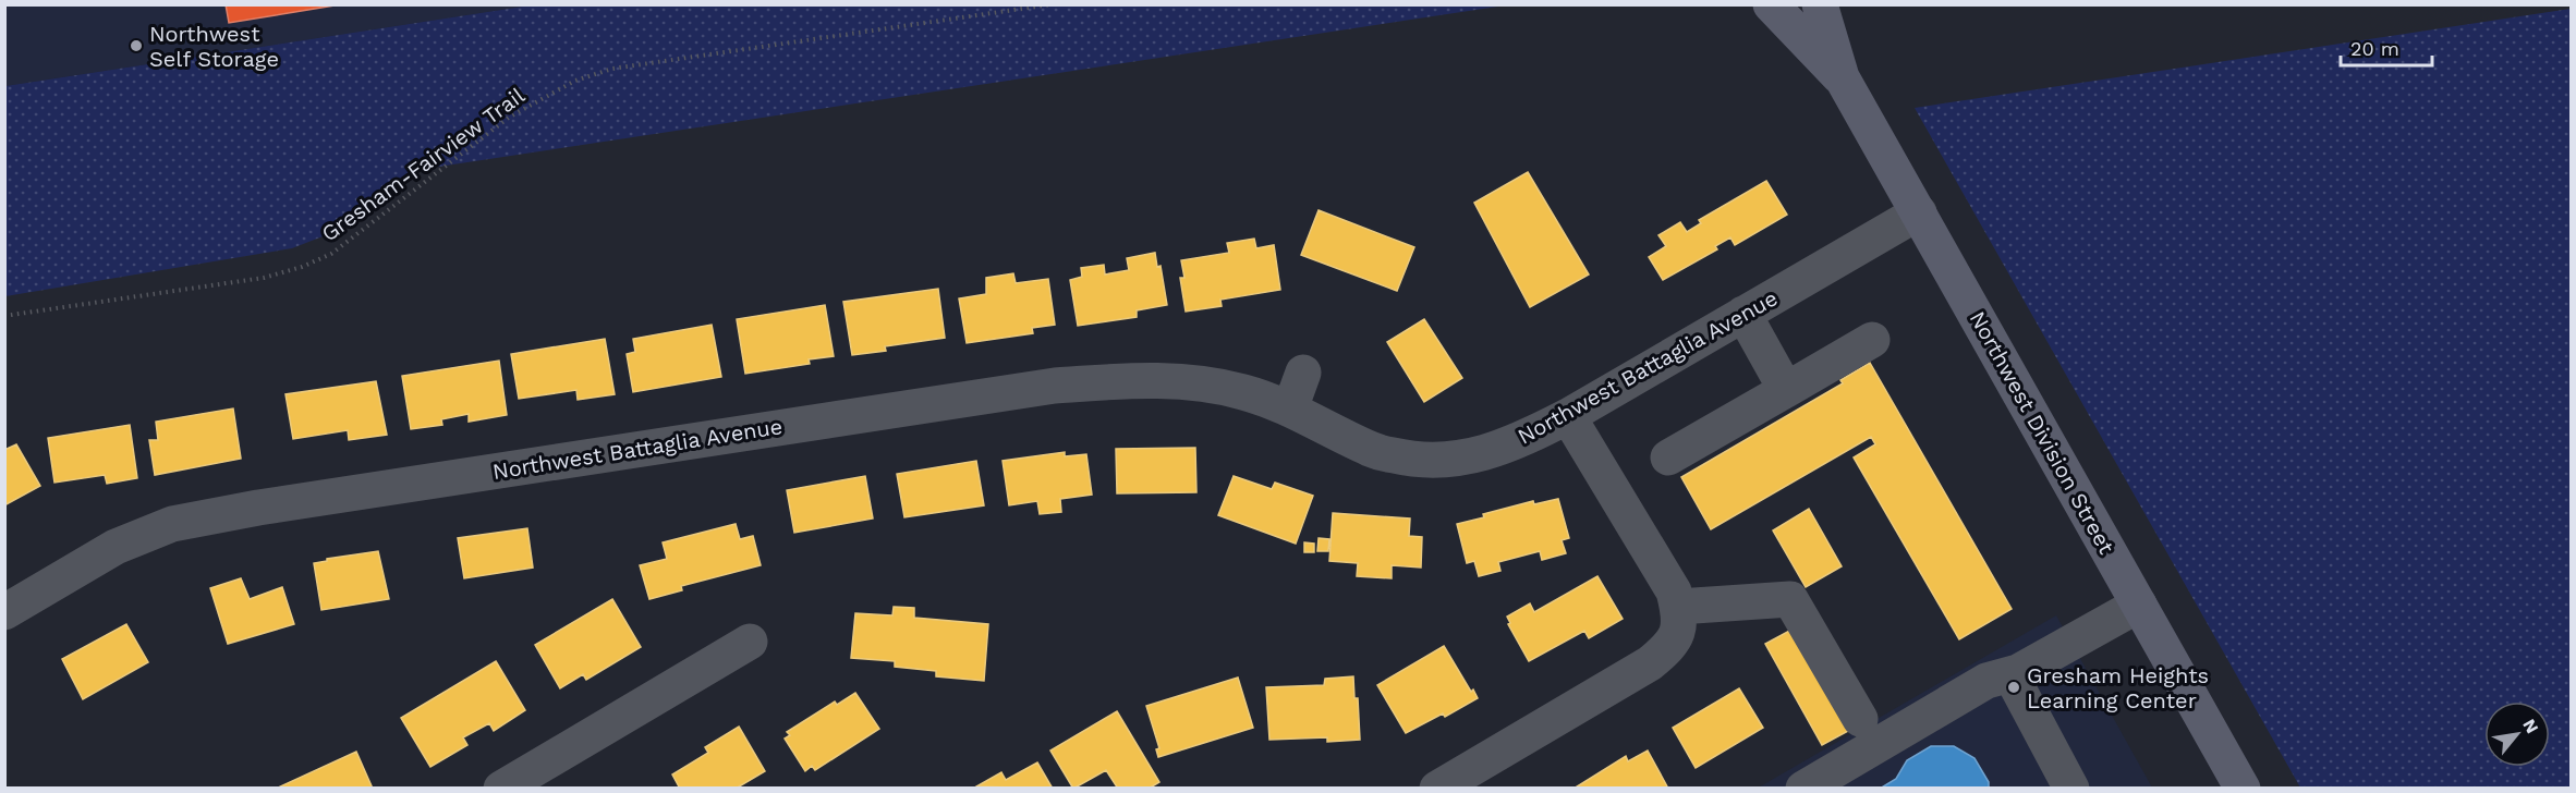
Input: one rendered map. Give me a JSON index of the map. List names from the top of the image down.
{
  "streets": {
    "main road": ["Northwest Division Street"],
    "street": ["Northwest Battaglia Avenue"],
    "path": ["Gresham-Fairview Trail"]
  },
  "crossings": [
    ["Northwest Battaglia Avenue", "Northwest Division Street"]
  ],
  "places": ["Northwest Self Storage", "Gresham Heights Learning Center"],
  "scale_bar": "20 m",
  "north": "top right"
}
